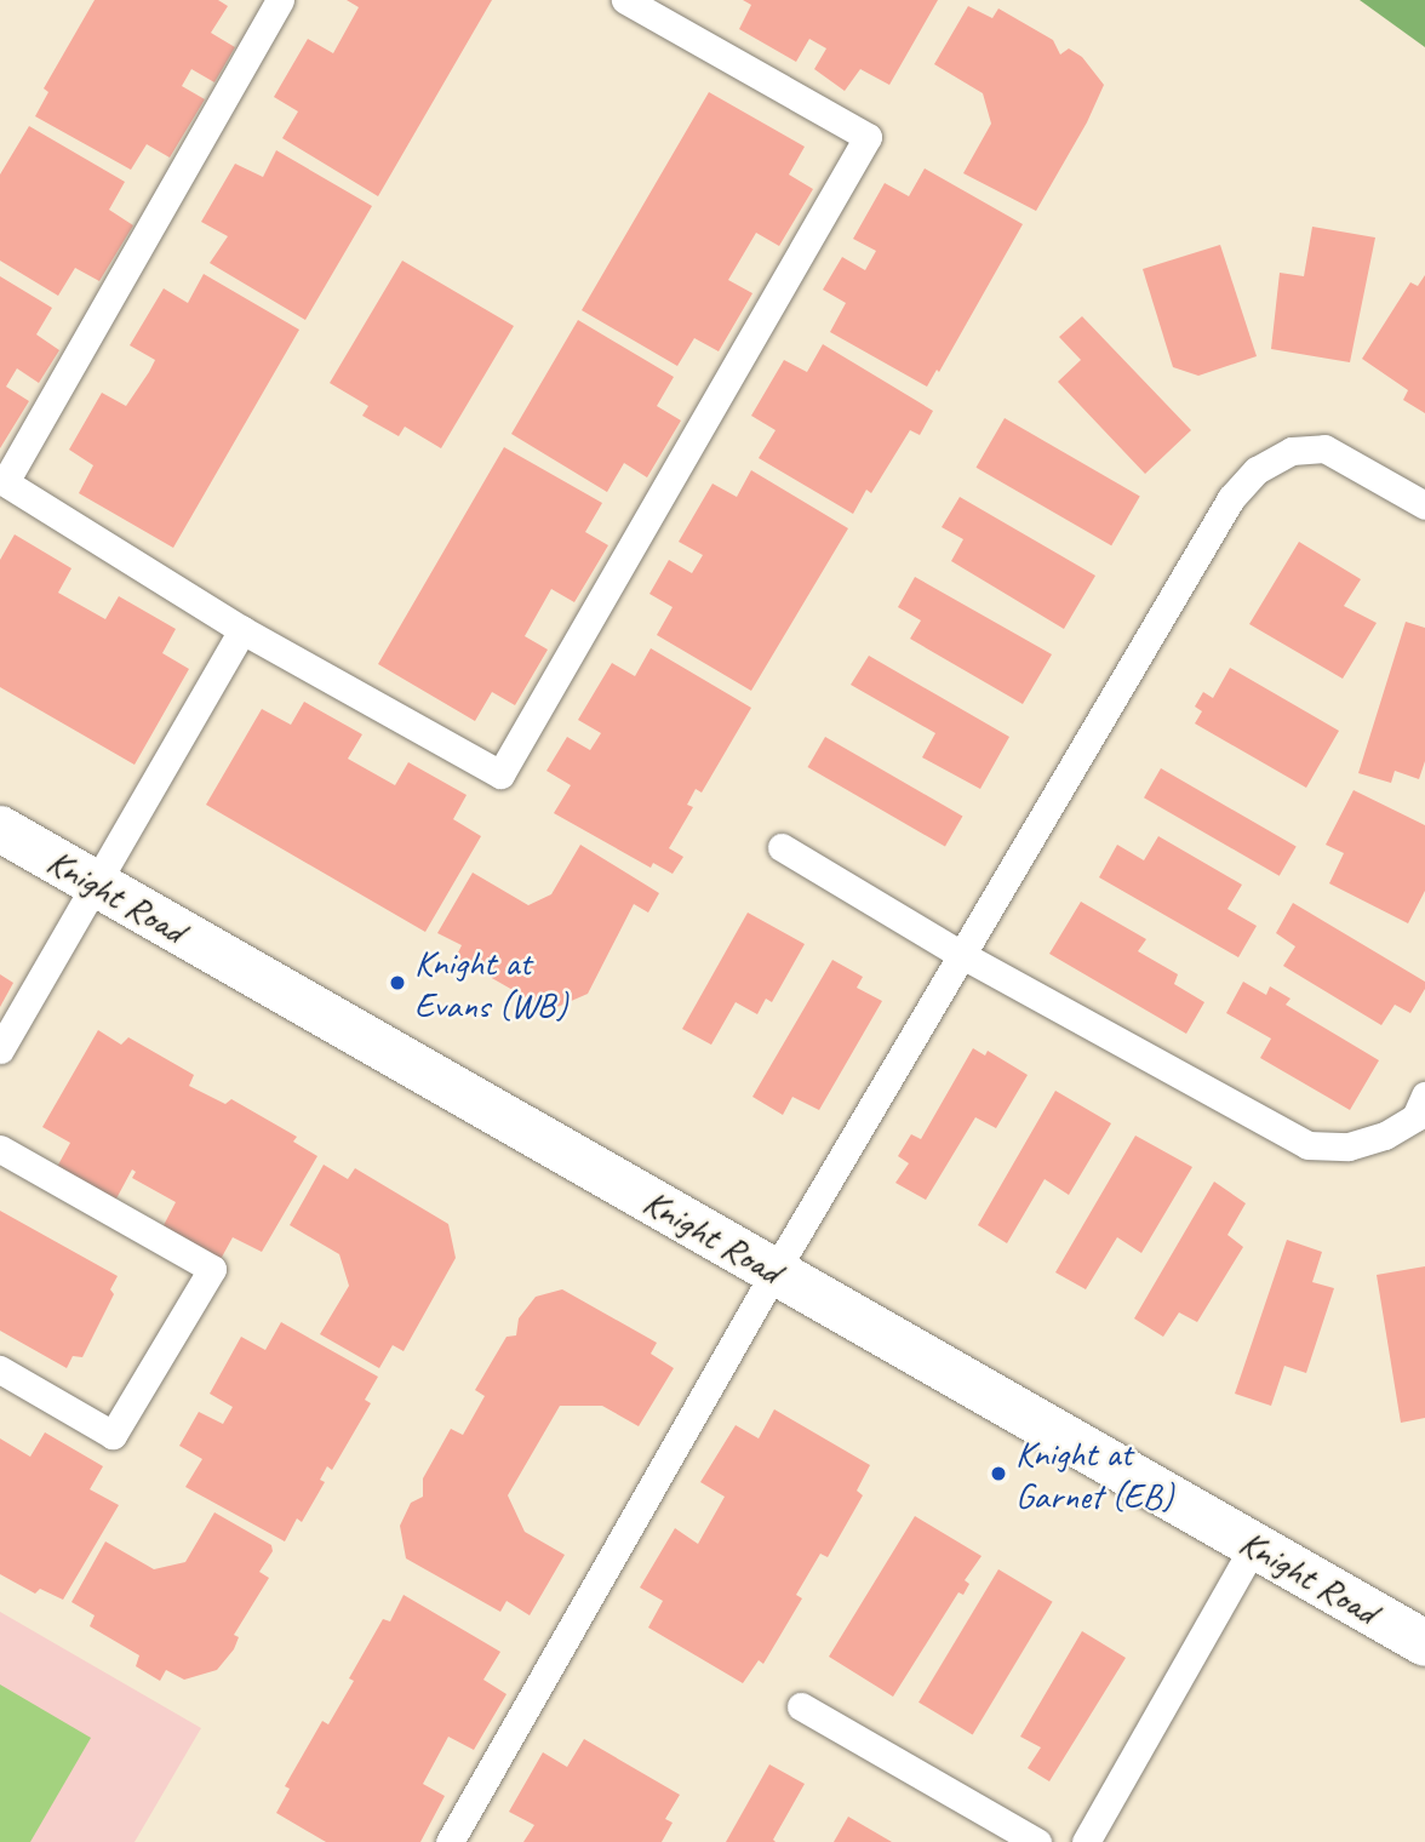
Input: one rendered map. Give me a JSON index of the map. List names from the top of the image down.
{
  "streets": {
    "street": ["Knight Road"]
  },
  "places": ["Knight at Evans (WB)", "Knight at Garnet (EB)"]
}
